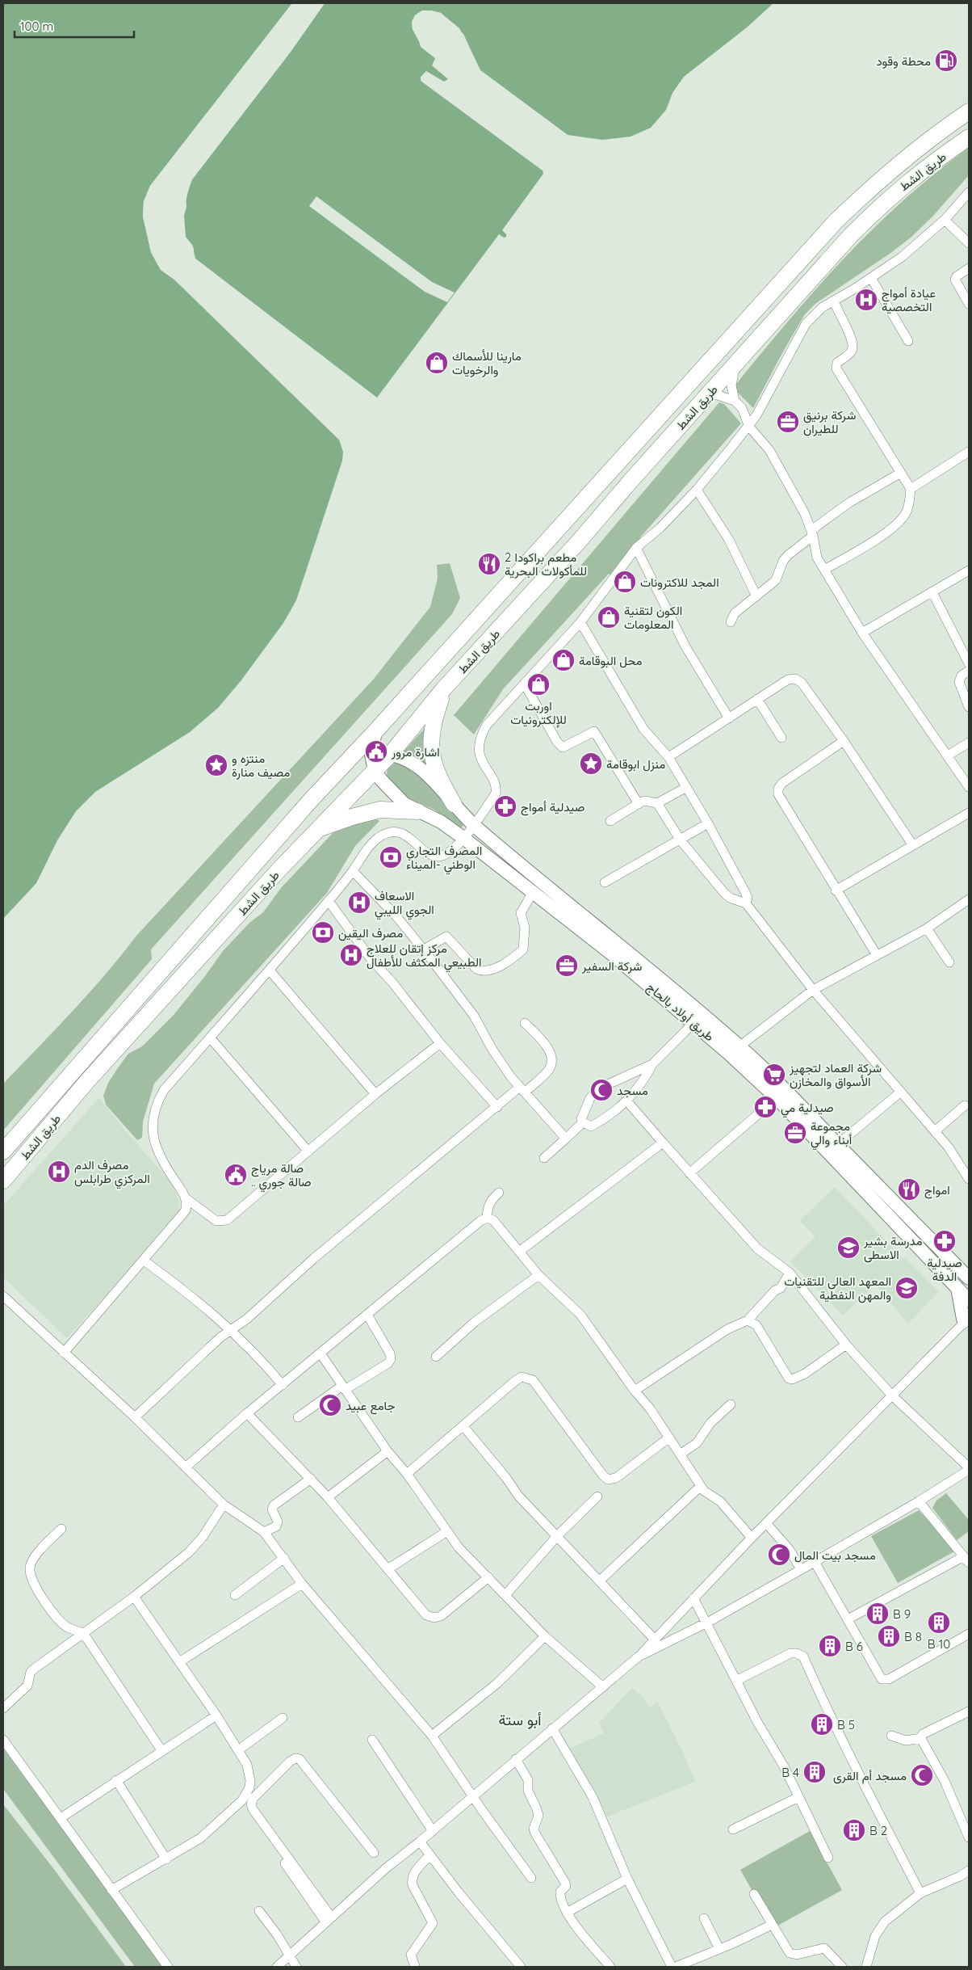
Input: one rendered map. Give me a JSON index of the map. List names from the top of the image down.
{
  "streets": {
    "highway": ["طريق الشط"],
    "main road": ["طريق أولاد بالحاج"]
  },
  "crossings": [
    ["طريق الشط", "طريق أولاد بالحاج"]
  ],
  "districts": ["أبو ستة"],
  "places": {
    "fuel station": ["محطة وقود"],
    "hospital": [
      "عيادة أمواج التخصصية",
      "الاسعاف الجوي الليبي",
      "مركز إتقان للعلاج الطبيعي المكثف للأطفال",
      "مصرف الدم المركزي طرابلس"
    ],
    "shop": [
      "مارينا للأسماك والرخويات",
      "المجد للاكترونات",
      "الكون لتقنية المعلومات",
      "محل البوقامة",
      "اوربت للإلكترونيات"
    ],
    "office": ["شركة برنيق للطيران", "شركة السفير", "مجموعة أبناء والي"],
    "restaurant": ["مطعم براكودا 2 للمأكولات البحرية", "امواج"],
    "public building": ["اشارة مرور", "صالة مرياج .. صالة جوري"],
    "place": ["منزل ابوقامة", "منتزه و مصيف منارة"],
    "pharmacy": ["صيدلية أمواج", "صيدلية مي", "صيدلية الدفة"],
    "bank": ["المصرف التجاري الوطني -الميناء", "مصرف اليقين"],
    "supermarket": ["شركة العماد لتجهيز الأسواق والمخازن"],
    "mosque": [
      "مسجد",
      "جامع عبيد",
      "مسجد بيت المال",
      "مسجد أم القرى"
    ],
    "school or university": ["مدرسة بشير الاسطى", "المعهد العالي للتقنيات والمهن النفطية"],
    "building": [
      "B 9",
      "B 10",
      "B 8",
      "B 6",
      "B 5",
      "B 4",
      "B 2"
    ]
  },
  "scale_bar": "100 m"
}
